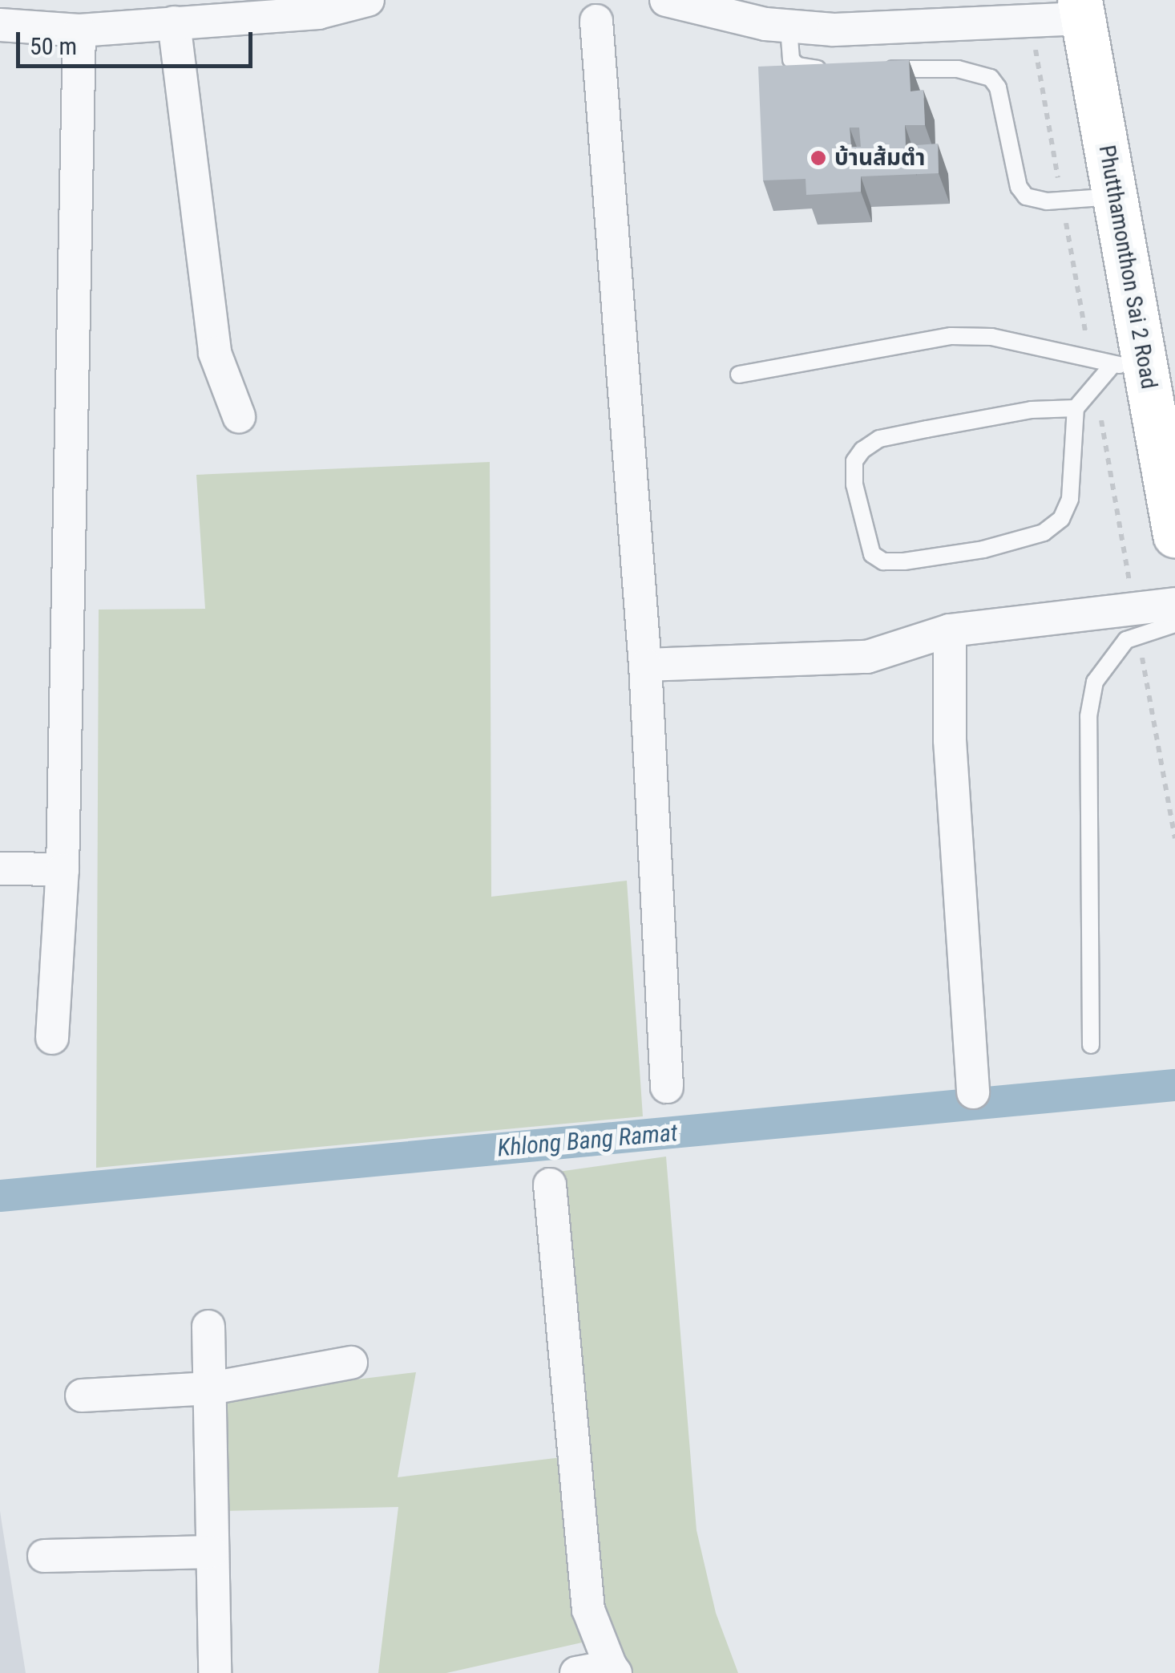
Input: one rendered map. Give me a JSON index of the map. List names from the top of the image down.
{
  "streets": {
    "main road": ["Phutthamonthon Sai 2 Road"]
  },
  "water": ["Khlong Bang Ramat"],
  "places": ["บ้านส้มตำ"],
  "scale_bar": "50 m"
}
